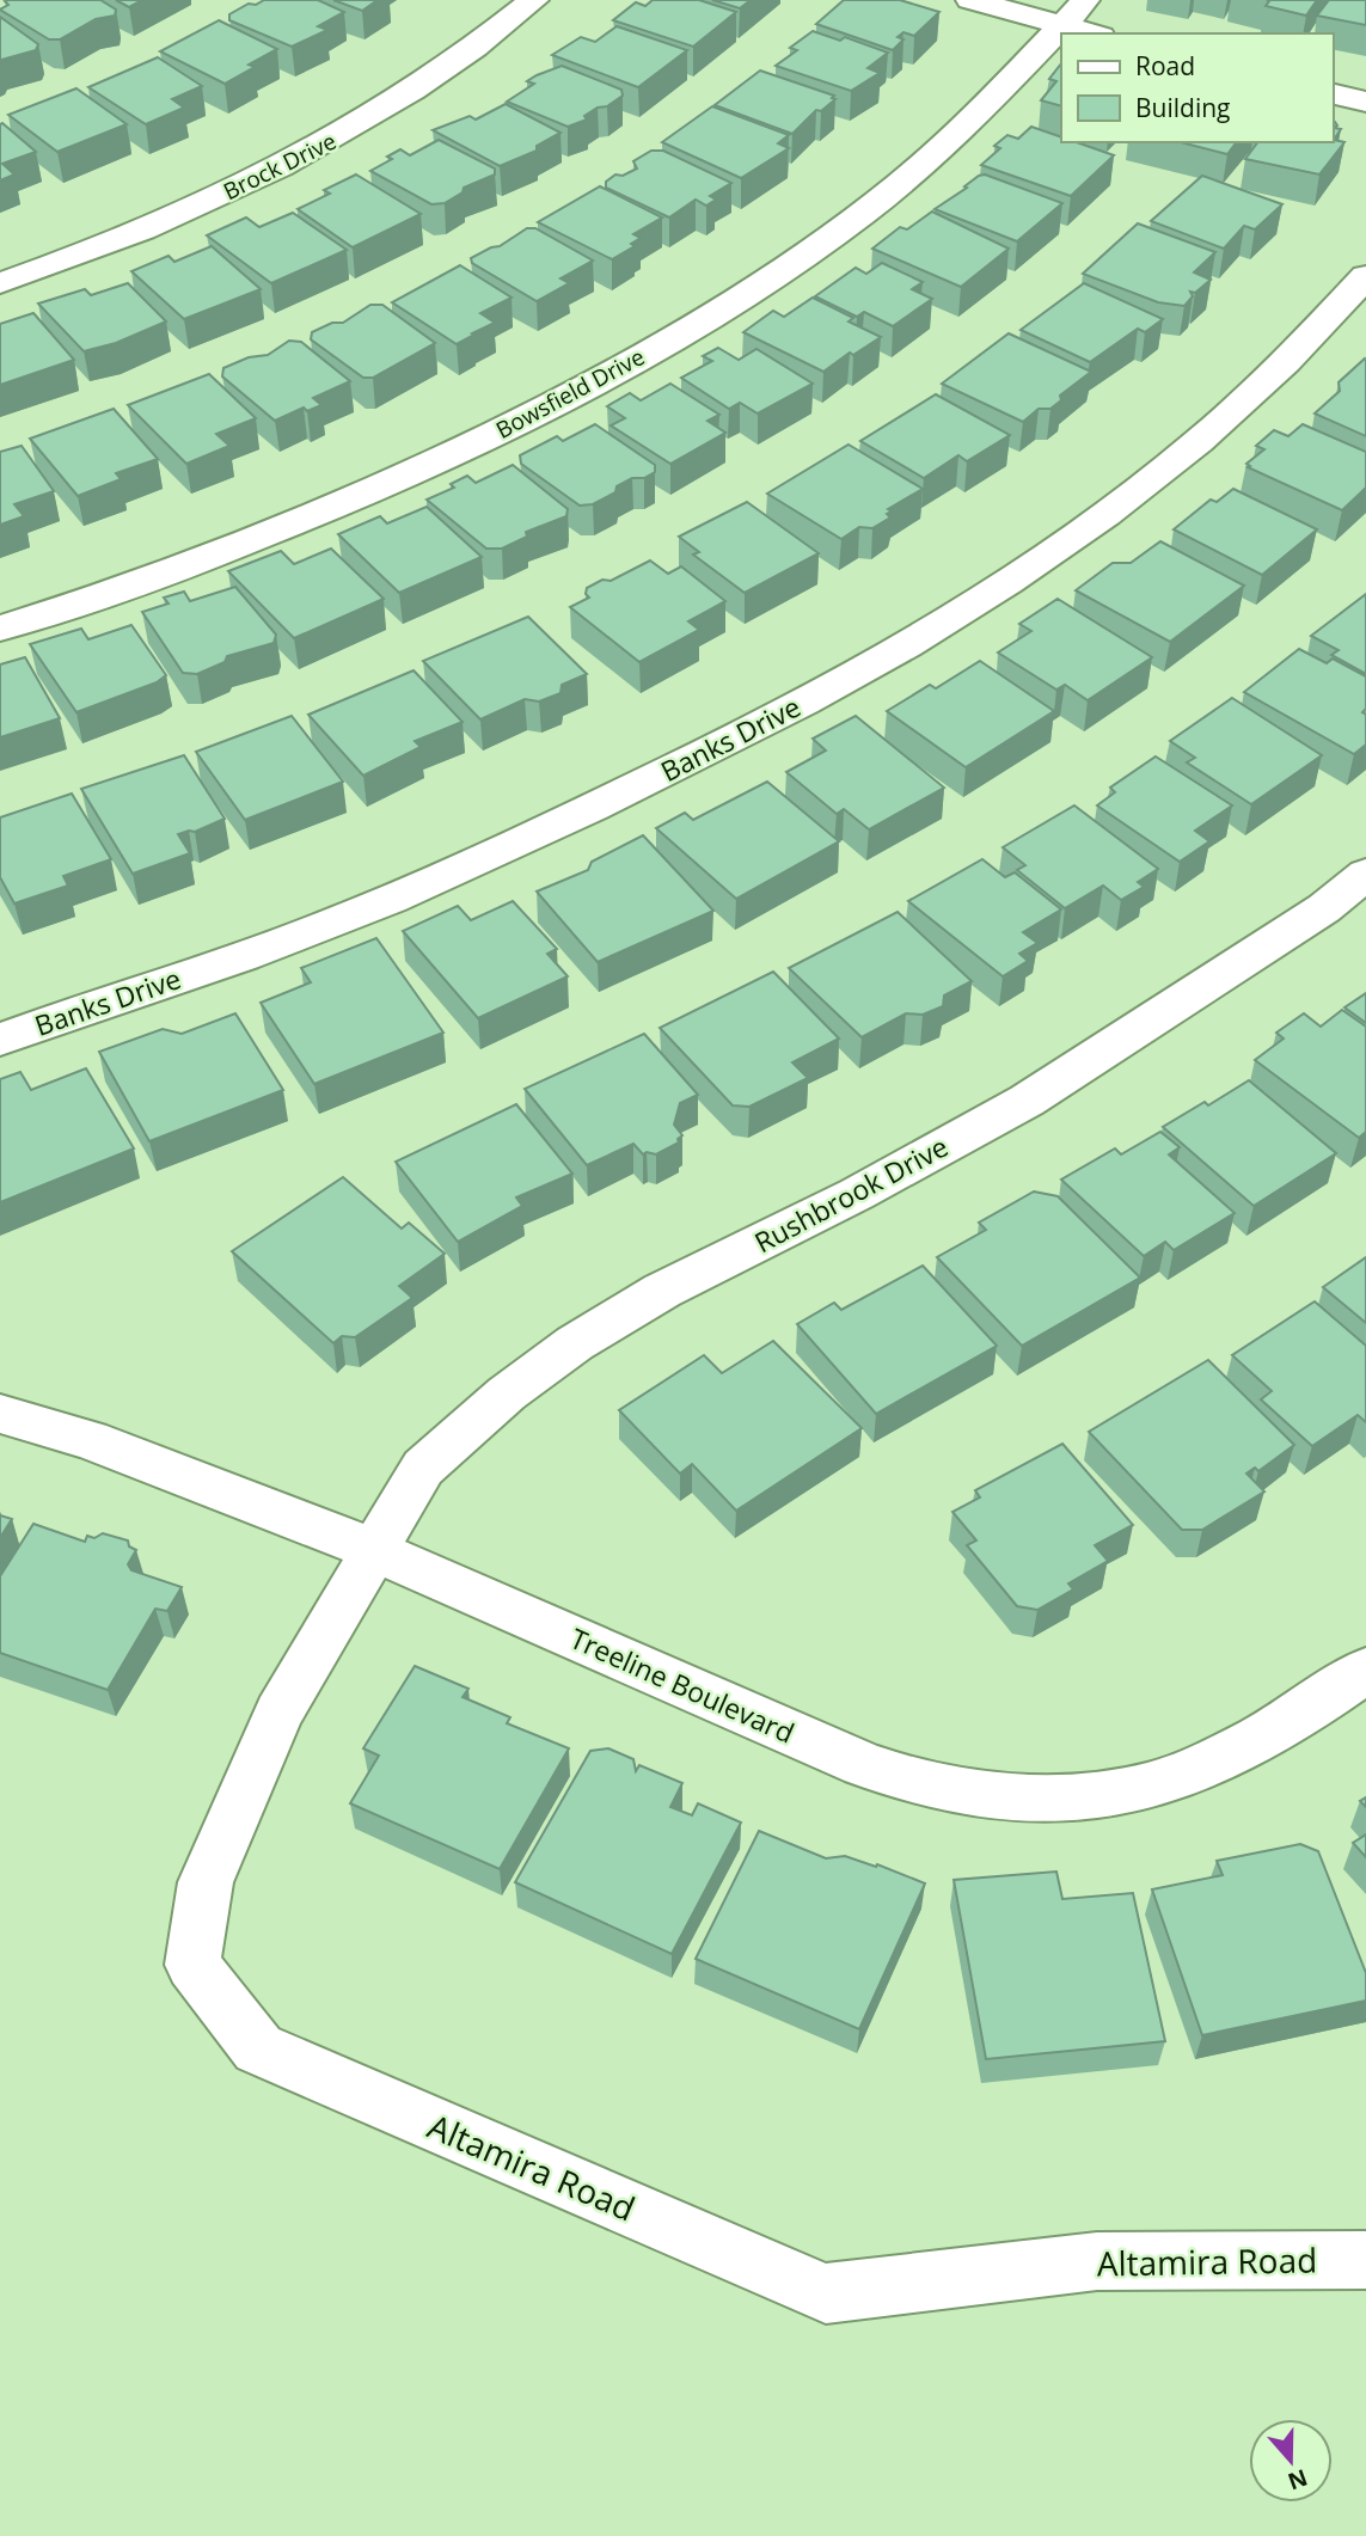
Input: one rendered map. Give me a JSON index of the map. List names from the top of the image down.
{
  "streets": {
    "street": [
      "Brock Drive",
      "Bowsfield Drive",
      "Banks Drive",
      "Rushbrook Drive",
      "Treeline Boulevard",
      "Altamira Road"
    ]
  },
  "crossings": [
    ["Rushbrook Drive", "Treeline Boulevard"],
    ["Rushbrook Drive", "Altamira Road"],
    ["Treeline Boulevard", "Altamira Road"]
  ],
  "legend": ["Road", "Building"],
  "north": "bottom"
}
